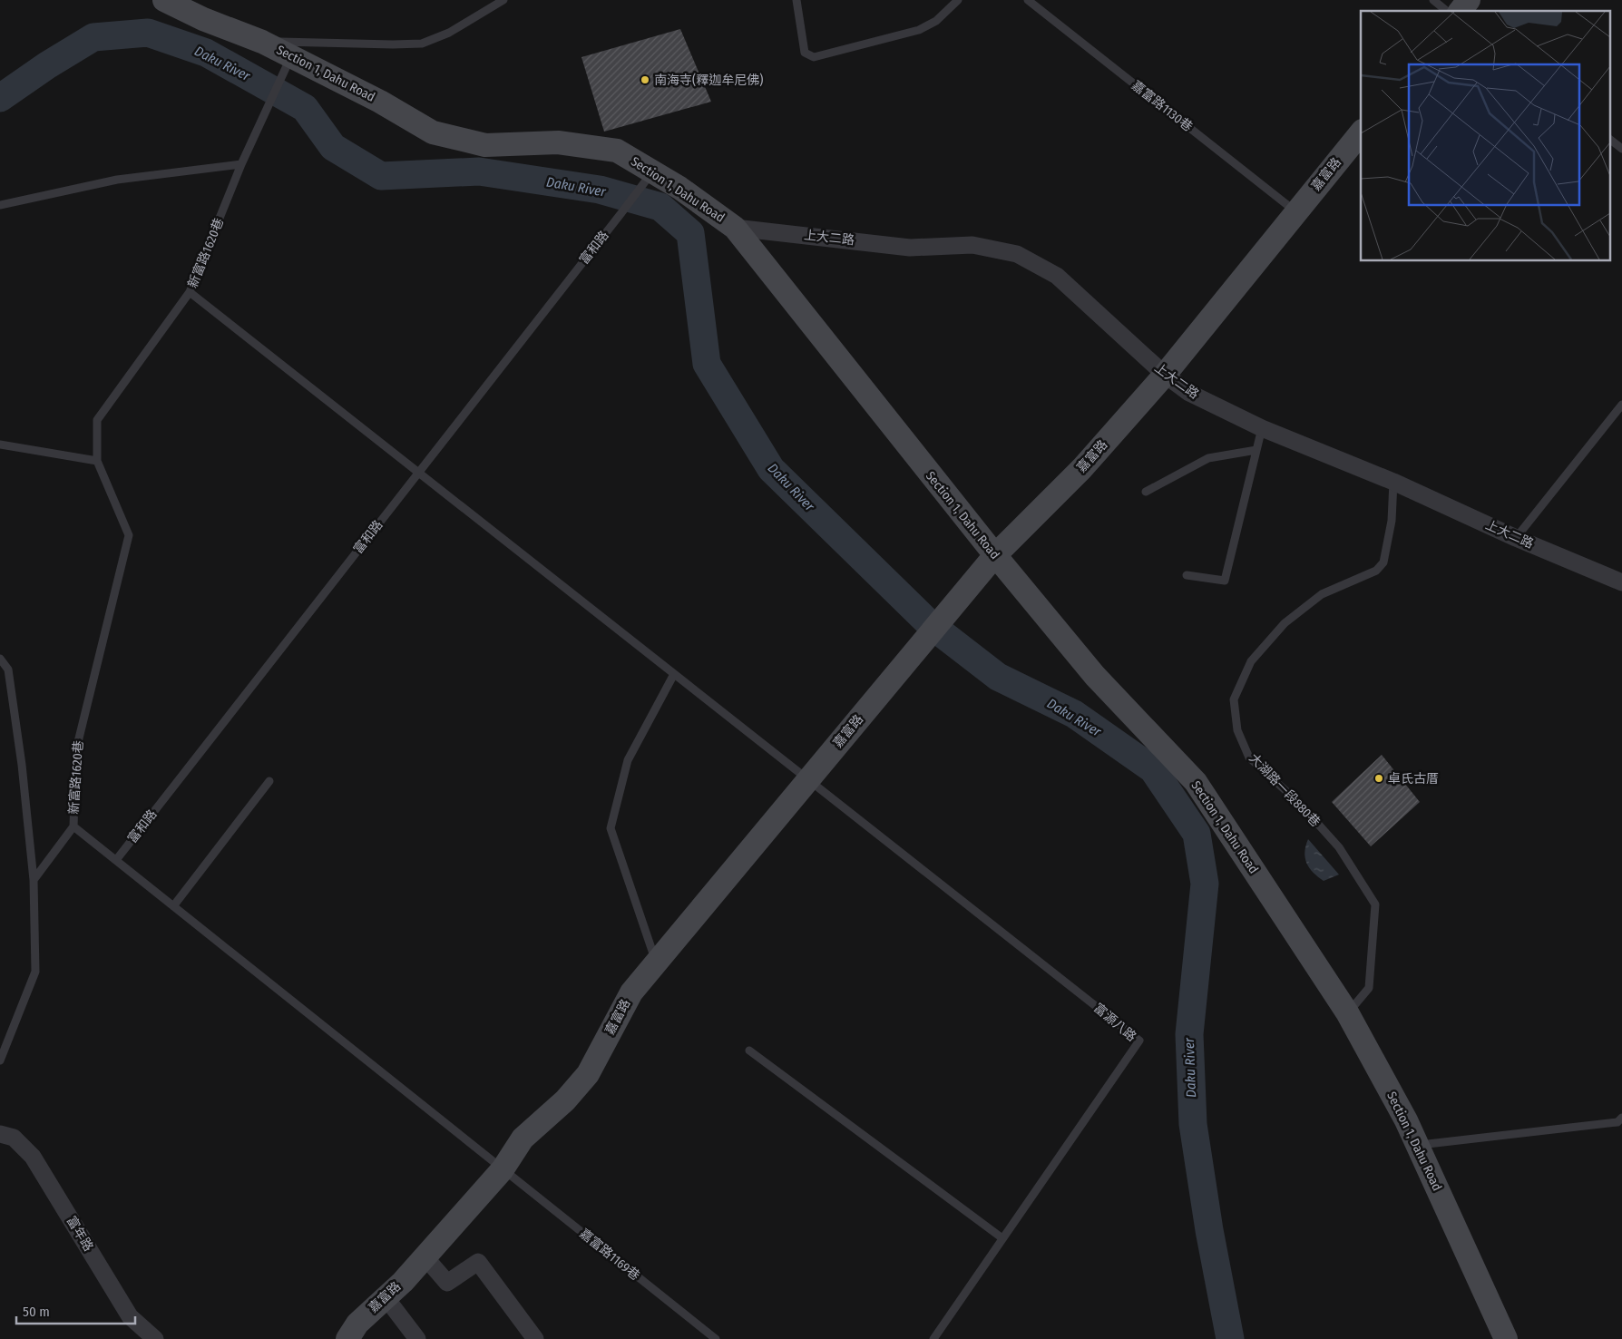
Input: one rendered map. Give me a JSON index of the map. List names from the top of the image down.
{
  "streets": {
    "street": [
      "Section 1, Dahu Road",
      "嘉富路",
      "上大二路",
      "富年路"
    ],
    "lane": [
      "嘉富路1130巷",
      "富和路",
      "新富路1620巷",
      "大湖路一段880巷",
      "富源八路",
      "嘉富路1169巷"
    ]
  },
  "crossings": [
    ["Section 1, Dahu Road", "嘉富路"],
    ["Section 1, Dahu Road", "上大二路"],
    ["Section 1, Dahu Road", "富和路"],
    ["Section 1, Dahu Road", "新富路1620巷"],
    ["Section 1, Dahu Road", "大湖路一段880巷"],
    ["嘉富路1130巷", "嘉富路"],
    ["嘉富路", "上大二路"],
    ["嘉富路", "富源八路"],
    ["嘉富路", "嘉富路1169巷"],
    ["上大二路", "大湖路一段880巷"],
    ["富和路", "嘉富路1169巷"],
    ["新富路1620巷", "嘉富路1169巷"]
  ],
  "water": ["Daku River"],
  "places": ["南海寺(釋迦牟尼佛)", "卓氏古厝"],
  "scale_bar": "50 m"
}
